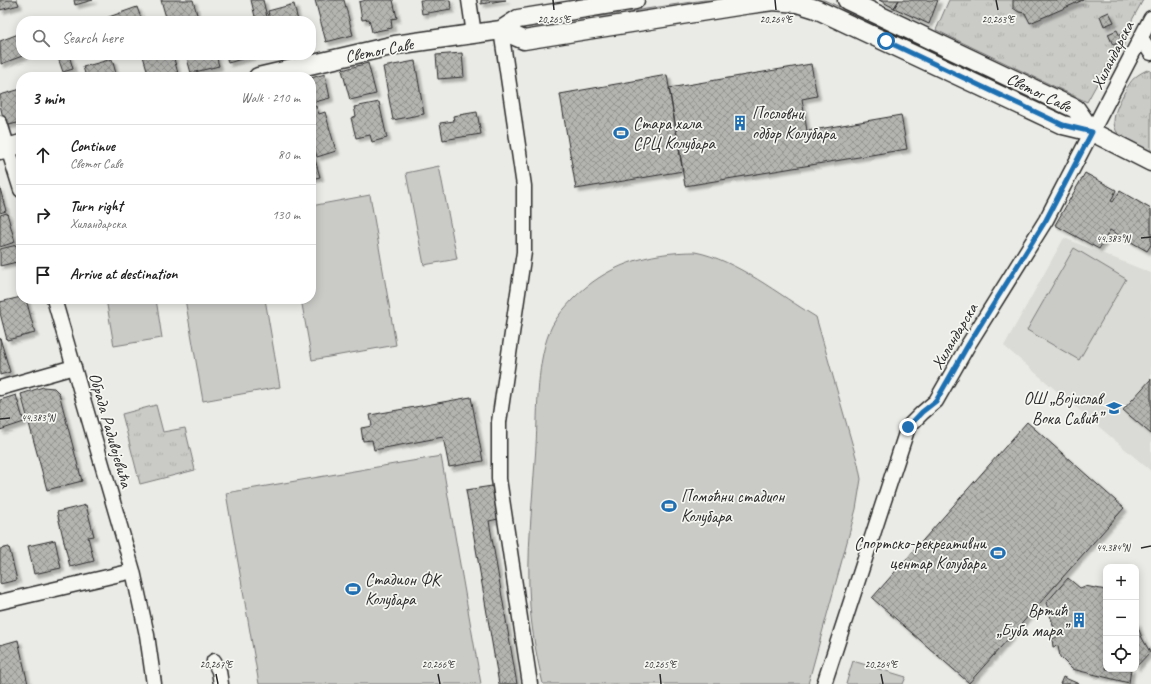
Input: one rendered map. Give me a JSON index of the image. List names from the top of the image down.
{
  "streets": {
    "street": ["Светог Саве", "Хиландарска", "Обрада Радивојевића"]
  },
  "crossings": [
    ["Светог Саве", "Хиландарска"]
  ],
  "places": {
    "building": ["Пословни одбор Колубара", "Вртић „Буба мара”"],
    "sports": [
      "Стара хала СРЦ Колубара",
      "Помоћни стадион Колубара",
      "Спортско-рекреативни центар Колубара",
      "Стадион ФК Колубара"
    ],
    "school or university": ["ОШ „Војислав Вока Савић”"]
  },
  "page": {
    "search": "Search here",
    "heading": ["3 min", "Walk · 210 m"],
    "list": [
      ["Continue", "Светог Саве", "80 m"],
      ["Turn right", "Хиландарска", "130 m"],
      "Arrive at destination"
    ],
    "map_buttons": ["+", "−"]
  },
  "coordinates": [
    "20.265°E",
    "20.264°E",
    "20.263°E",
    "44.383°N",
    "44.384°N",
    "20.267°E",
    "20.266°E"
  ]
}
